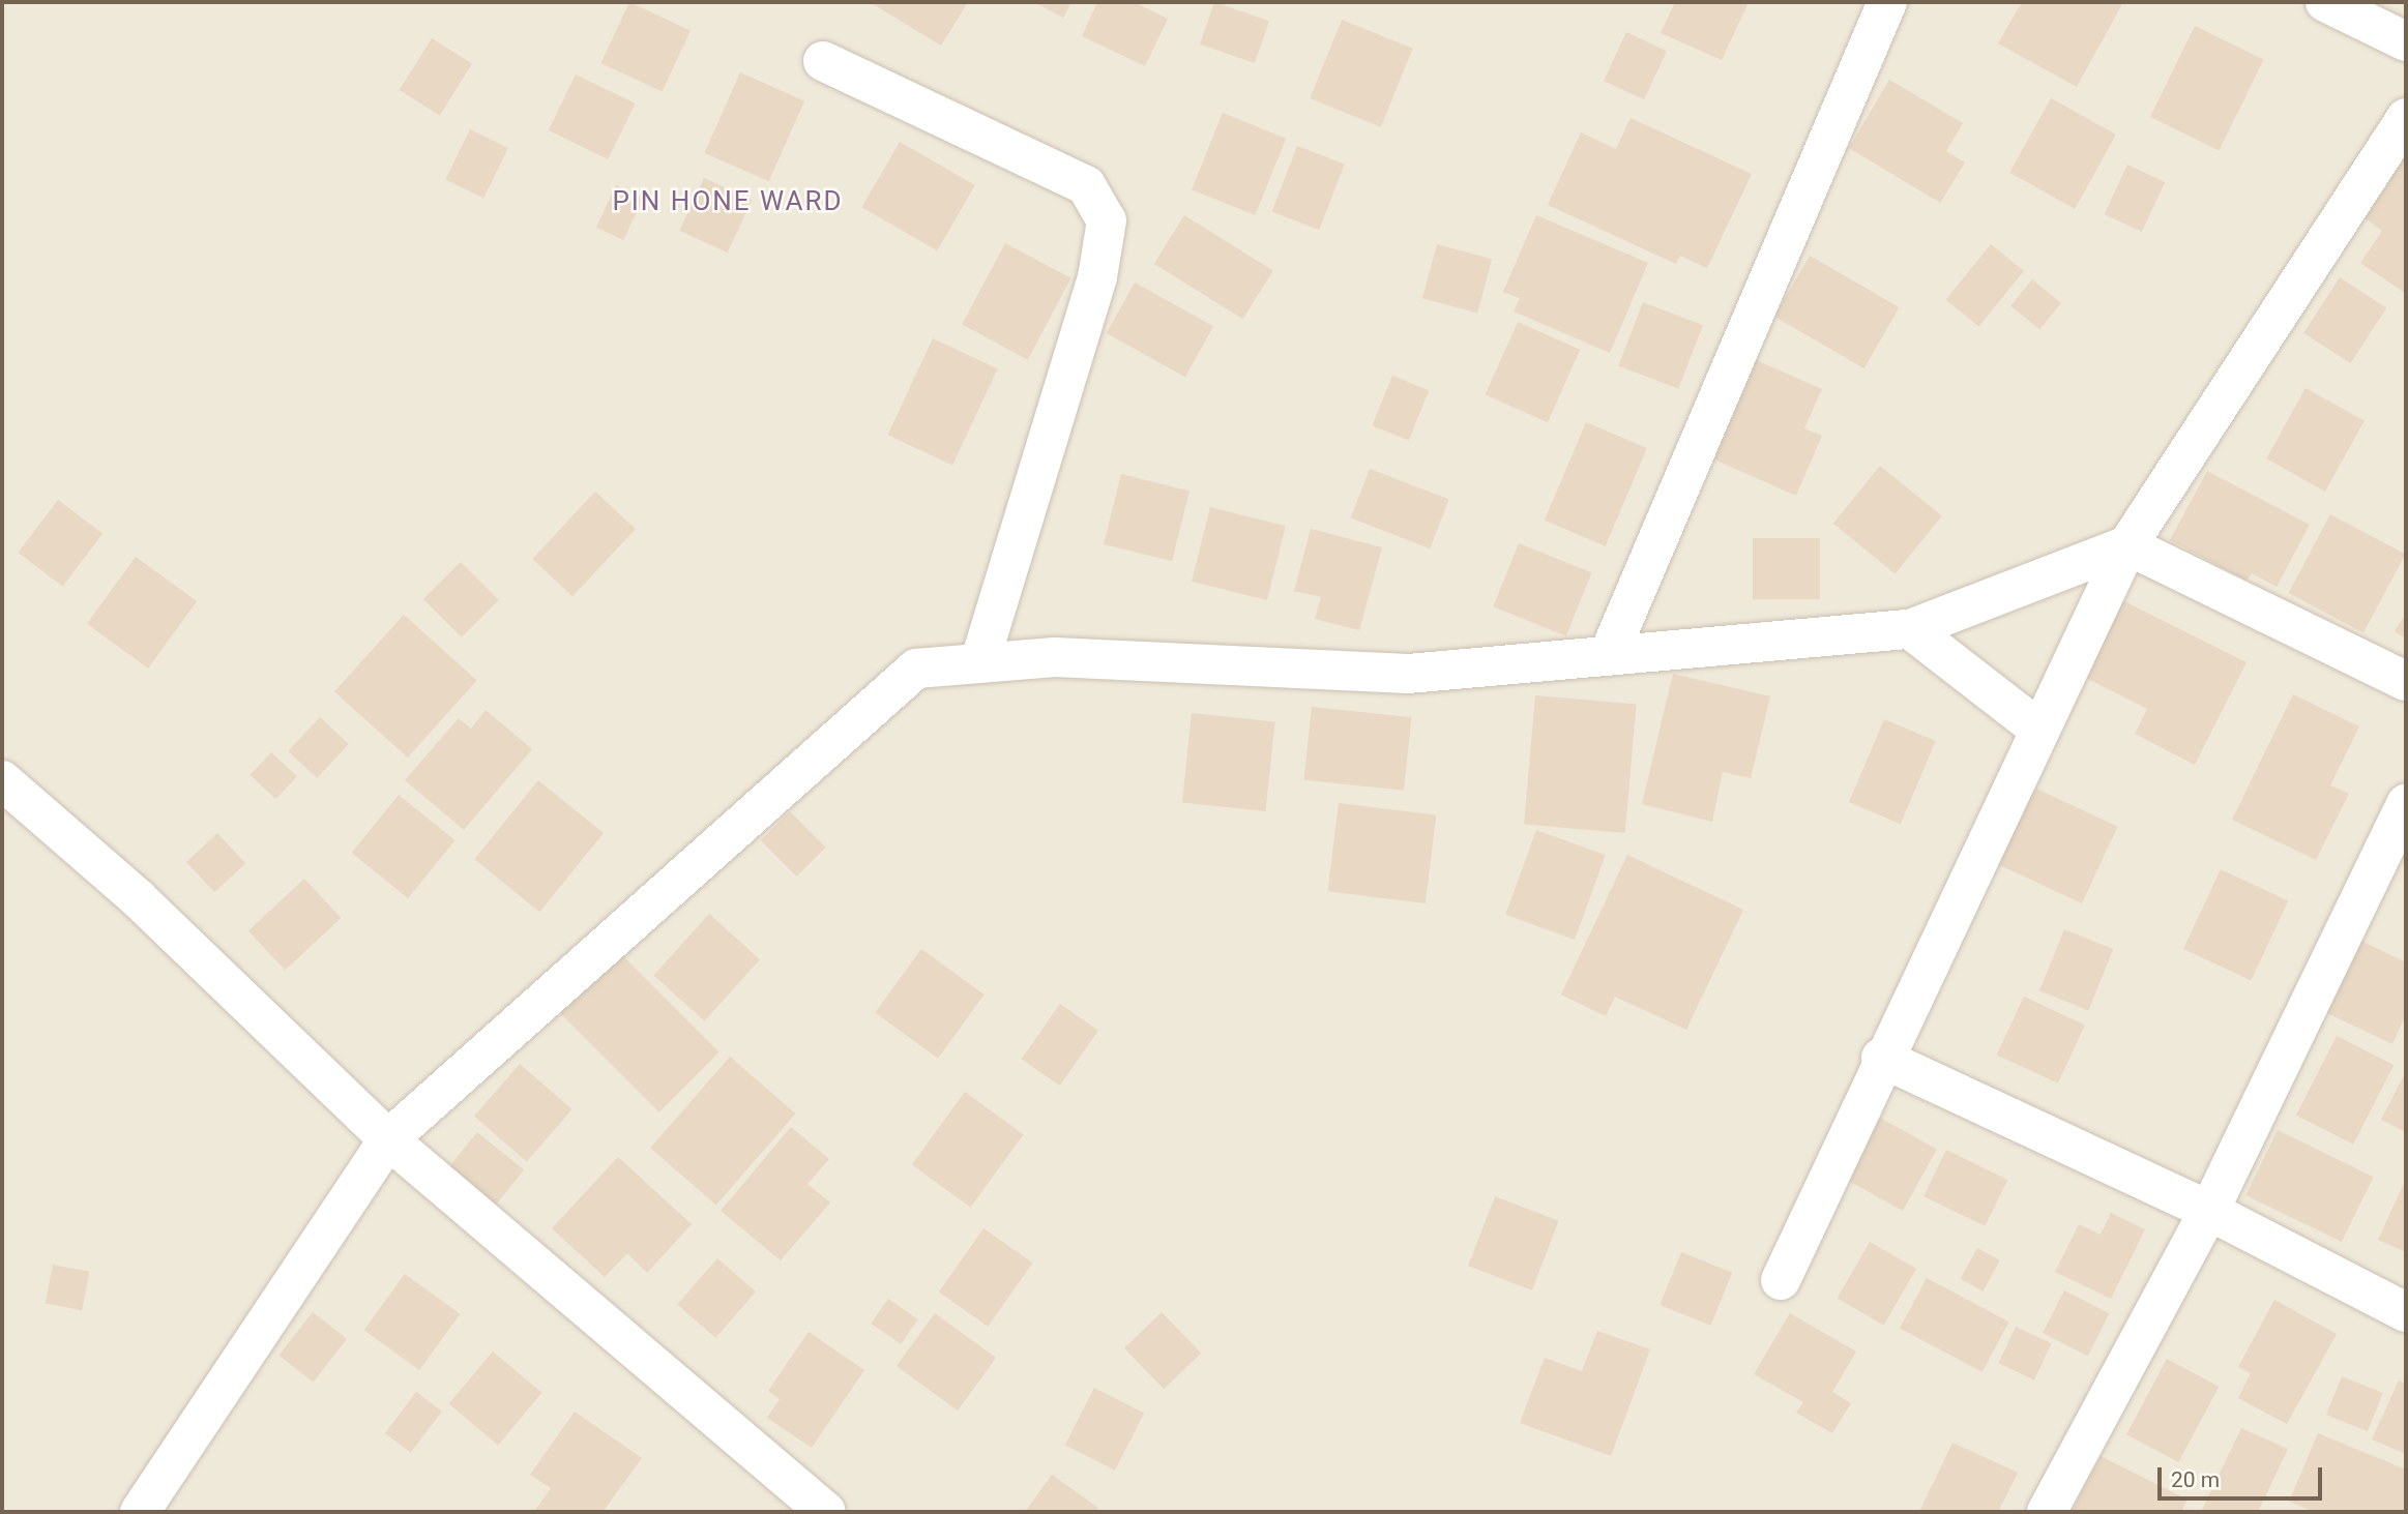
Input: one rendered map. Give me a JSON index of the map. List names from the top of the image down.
{
  "districts": ["PIN HONE WARD"],
  "scale_bar": "20 m"
}
